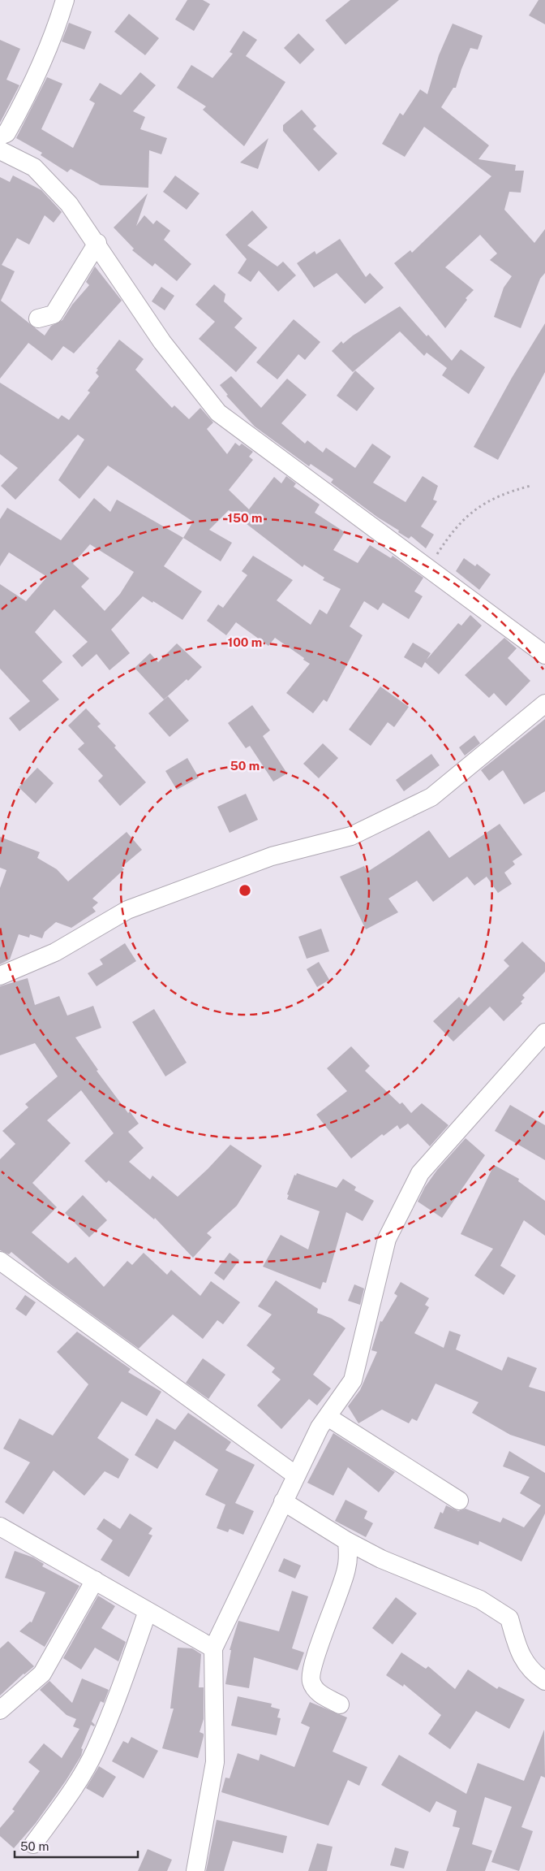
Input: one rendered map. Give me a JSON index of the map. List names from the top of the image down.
{
  "scale_bar": "50 m",
  "rings": ["150 m", "100 m", "50 m"]
}
